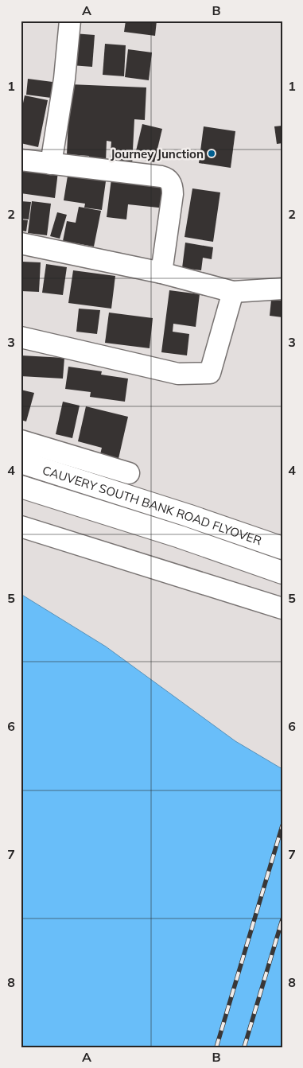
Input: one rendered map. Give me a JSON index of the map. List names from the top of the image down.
{
  "streets": {
    "main road": ["CAUVERY SOUTH BANK ROAD FLYOVER"]
  },
  "places": ["Journey Junction"],
  "grid": {
    "columns": ["A", "B"],
    "rows": [
      "1",
      "2",
      "3",
      "4",
      "5",
      "6",
      "7",
      "8"
    ]
  }
}
